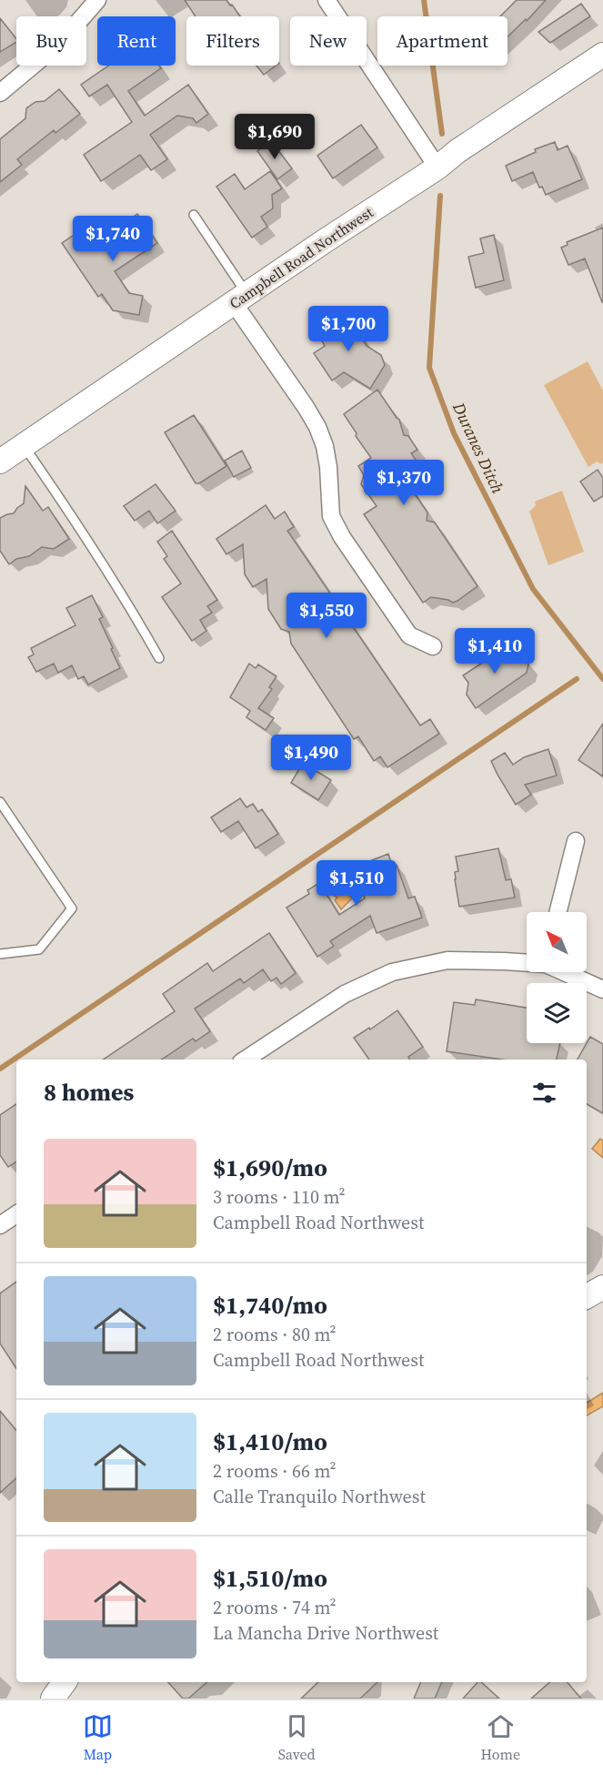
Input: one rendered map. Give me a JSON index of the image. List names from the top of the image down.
{
  "streets": {
    "street": ["Campbell Road Northwest"]
  },
  "water": ["Duranes Ditch"],
  "north": "top left",
  "page": {
    "chip": [
      "Buy",
      "Rent",
      "Filters",
      "New",
      "Apartment"
    ],
    "price": [
      "$1,690",
      "$1,740",
      "$1,700",
      "$1,370",
      "$1,550",
      "$1,410",
      "$1,490",
      "$1,510"
    ],
    "heading": "8 homes",
    "list": [
      {
        "name": "$1,690/mo",
        "note": "3 rooms · 110 m² · Campbell Road Northwest"
      },
      {
        "name": "$1,740/mo",
        "note": "2 rooms · 80 m² · Campbell Road Northwest"
      },
      {
        "name": "$1,410/mo",
        "note": "2 rooms · 66 m² · Calle Tranquilo Northwest"
      },
      {
        "name": "$1,510/mo",
        "note": "2 rooms · 74 m² · La Mancha Drive Northwest"
      }
    ],
    "tabs": ["Map", "Saved", "Home"]
  }
}
